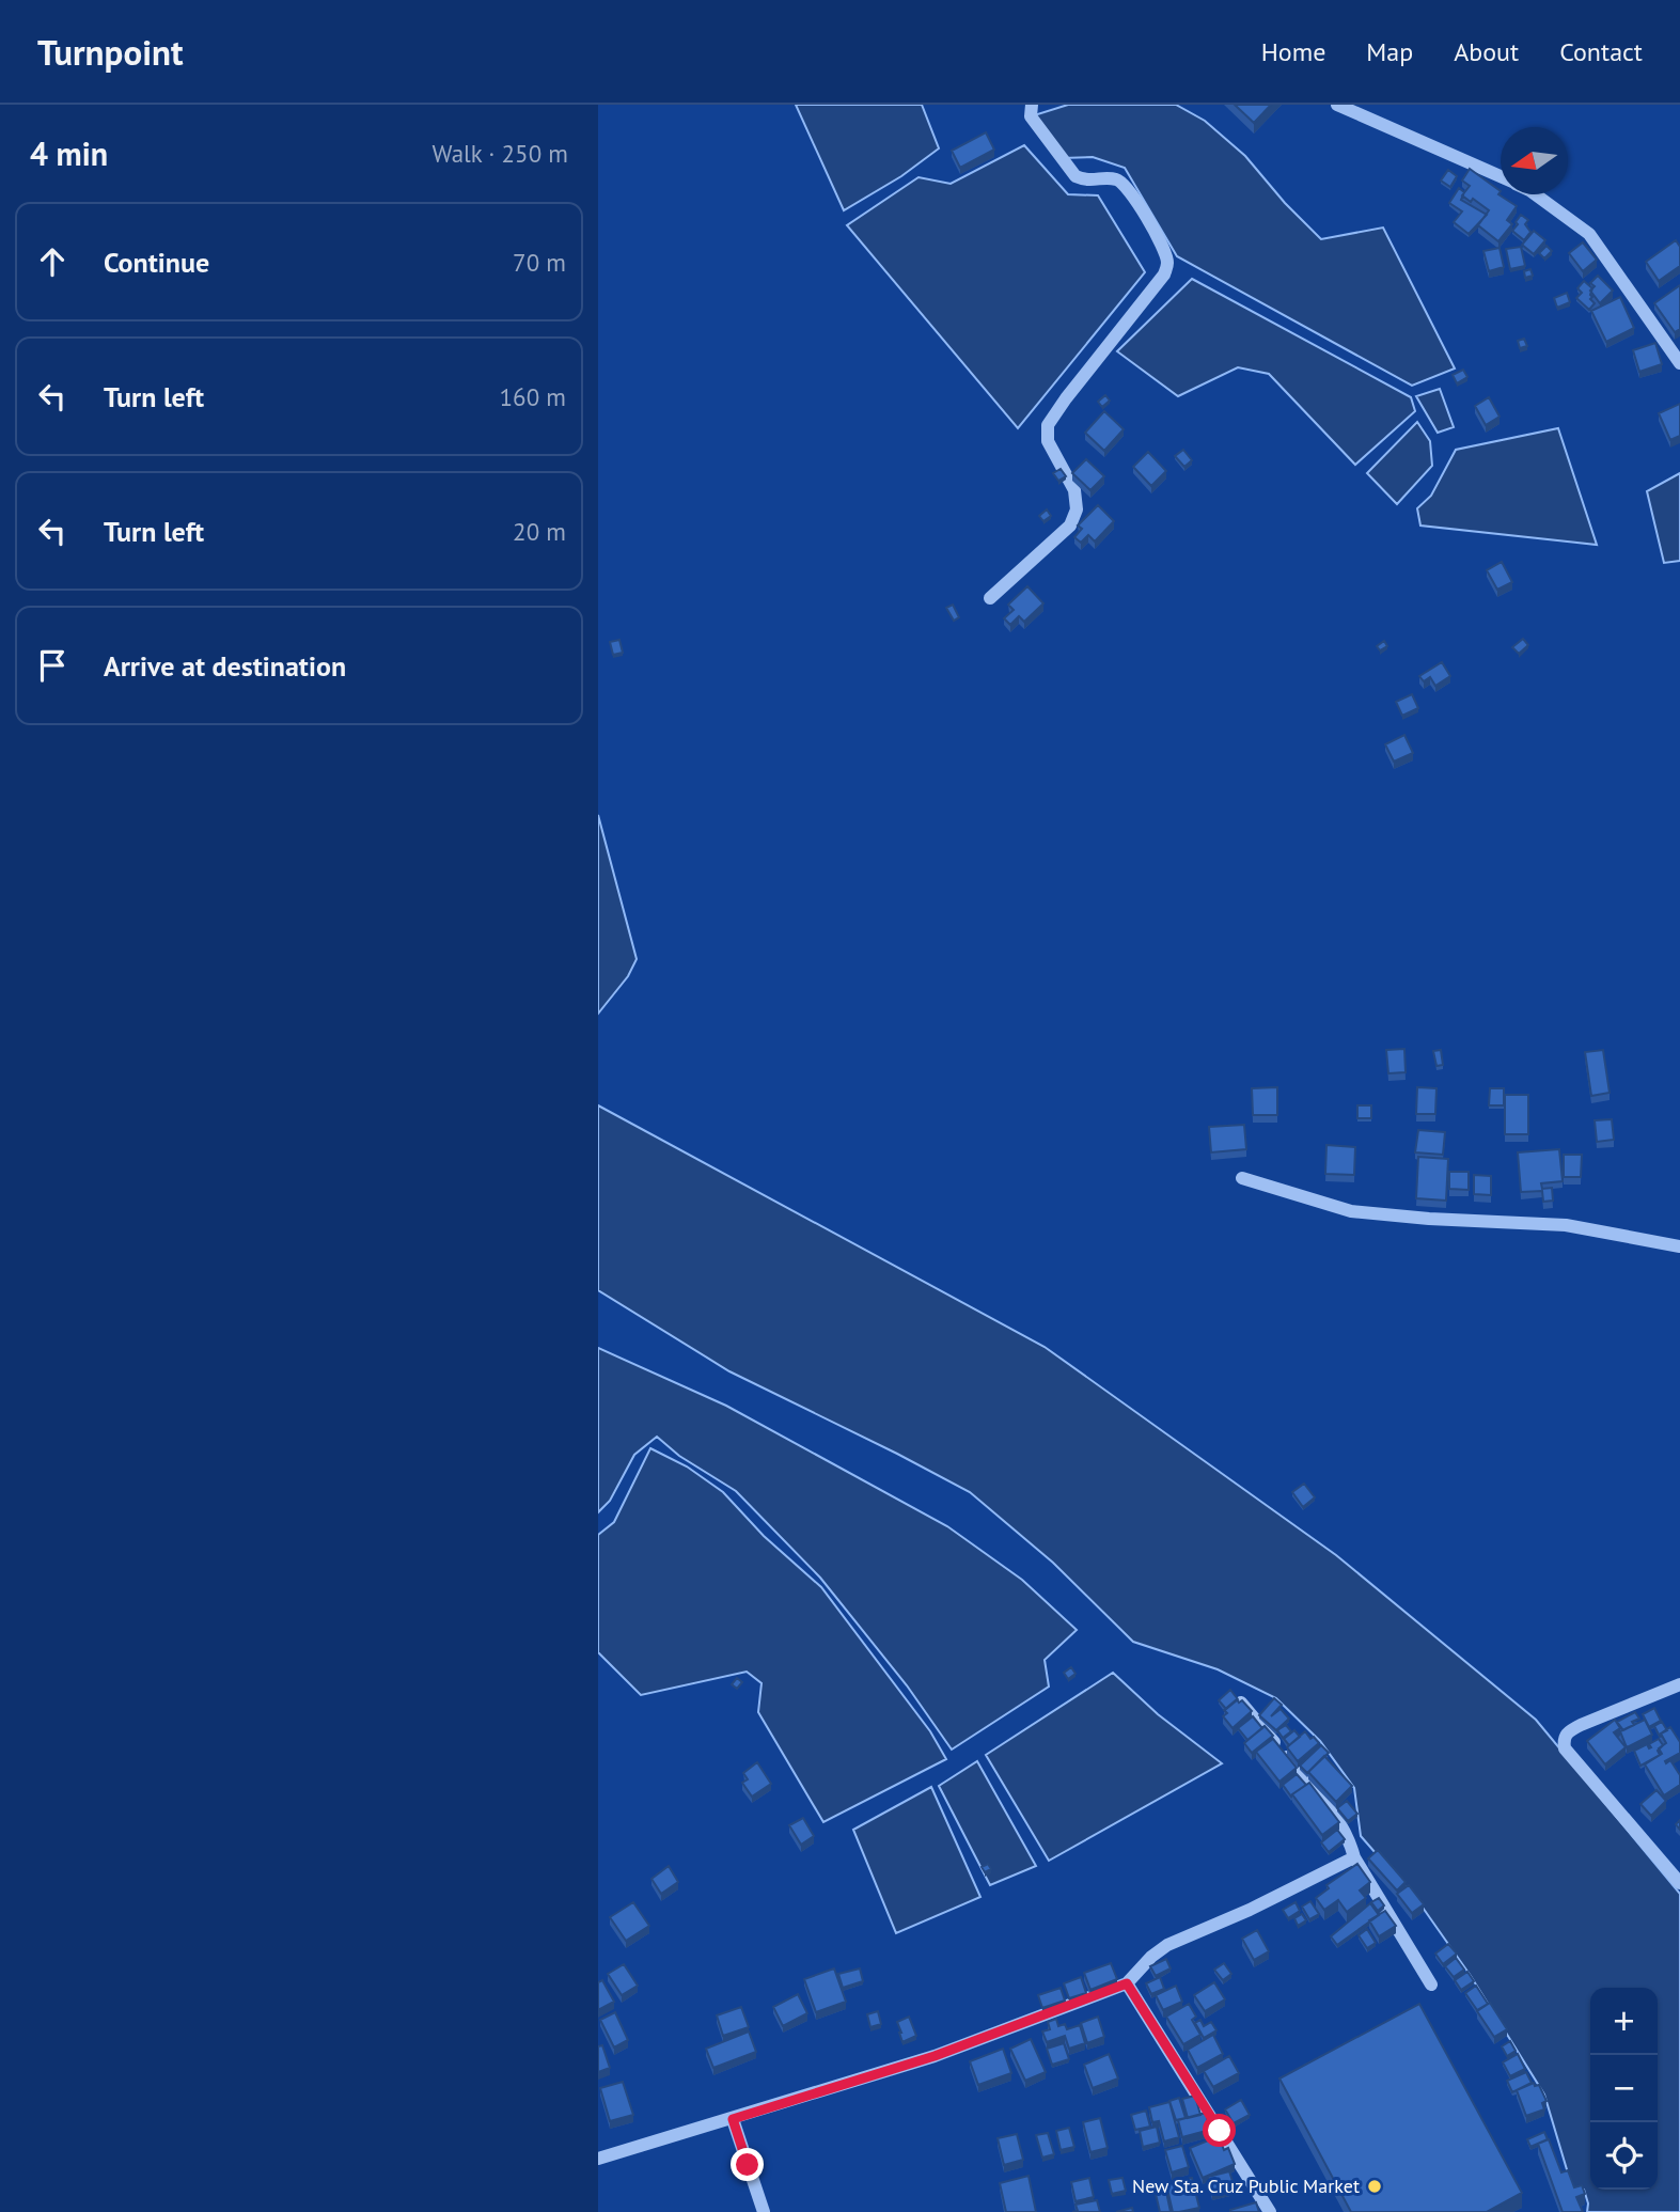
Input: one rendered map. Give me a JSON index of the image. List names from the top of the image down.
{
  "places": ["New Sta. Cruz Public Market"],
  "north": "left",
  "page": {
    "header": "Turnpoint",
    "nav": [
      "Home",
      "Map",
      "About",
      "Contact"
    ],
    "heading": ["4 min", "Walk · 250 m"],
    "list": [
      ["Continue", "70 m"],
      ["Turn left", "160 m"],
      ["Turn left", "20 m"],
      "Arrive at destination"
    ],
    "map_buttons": ["+", "−"]
  }
}
